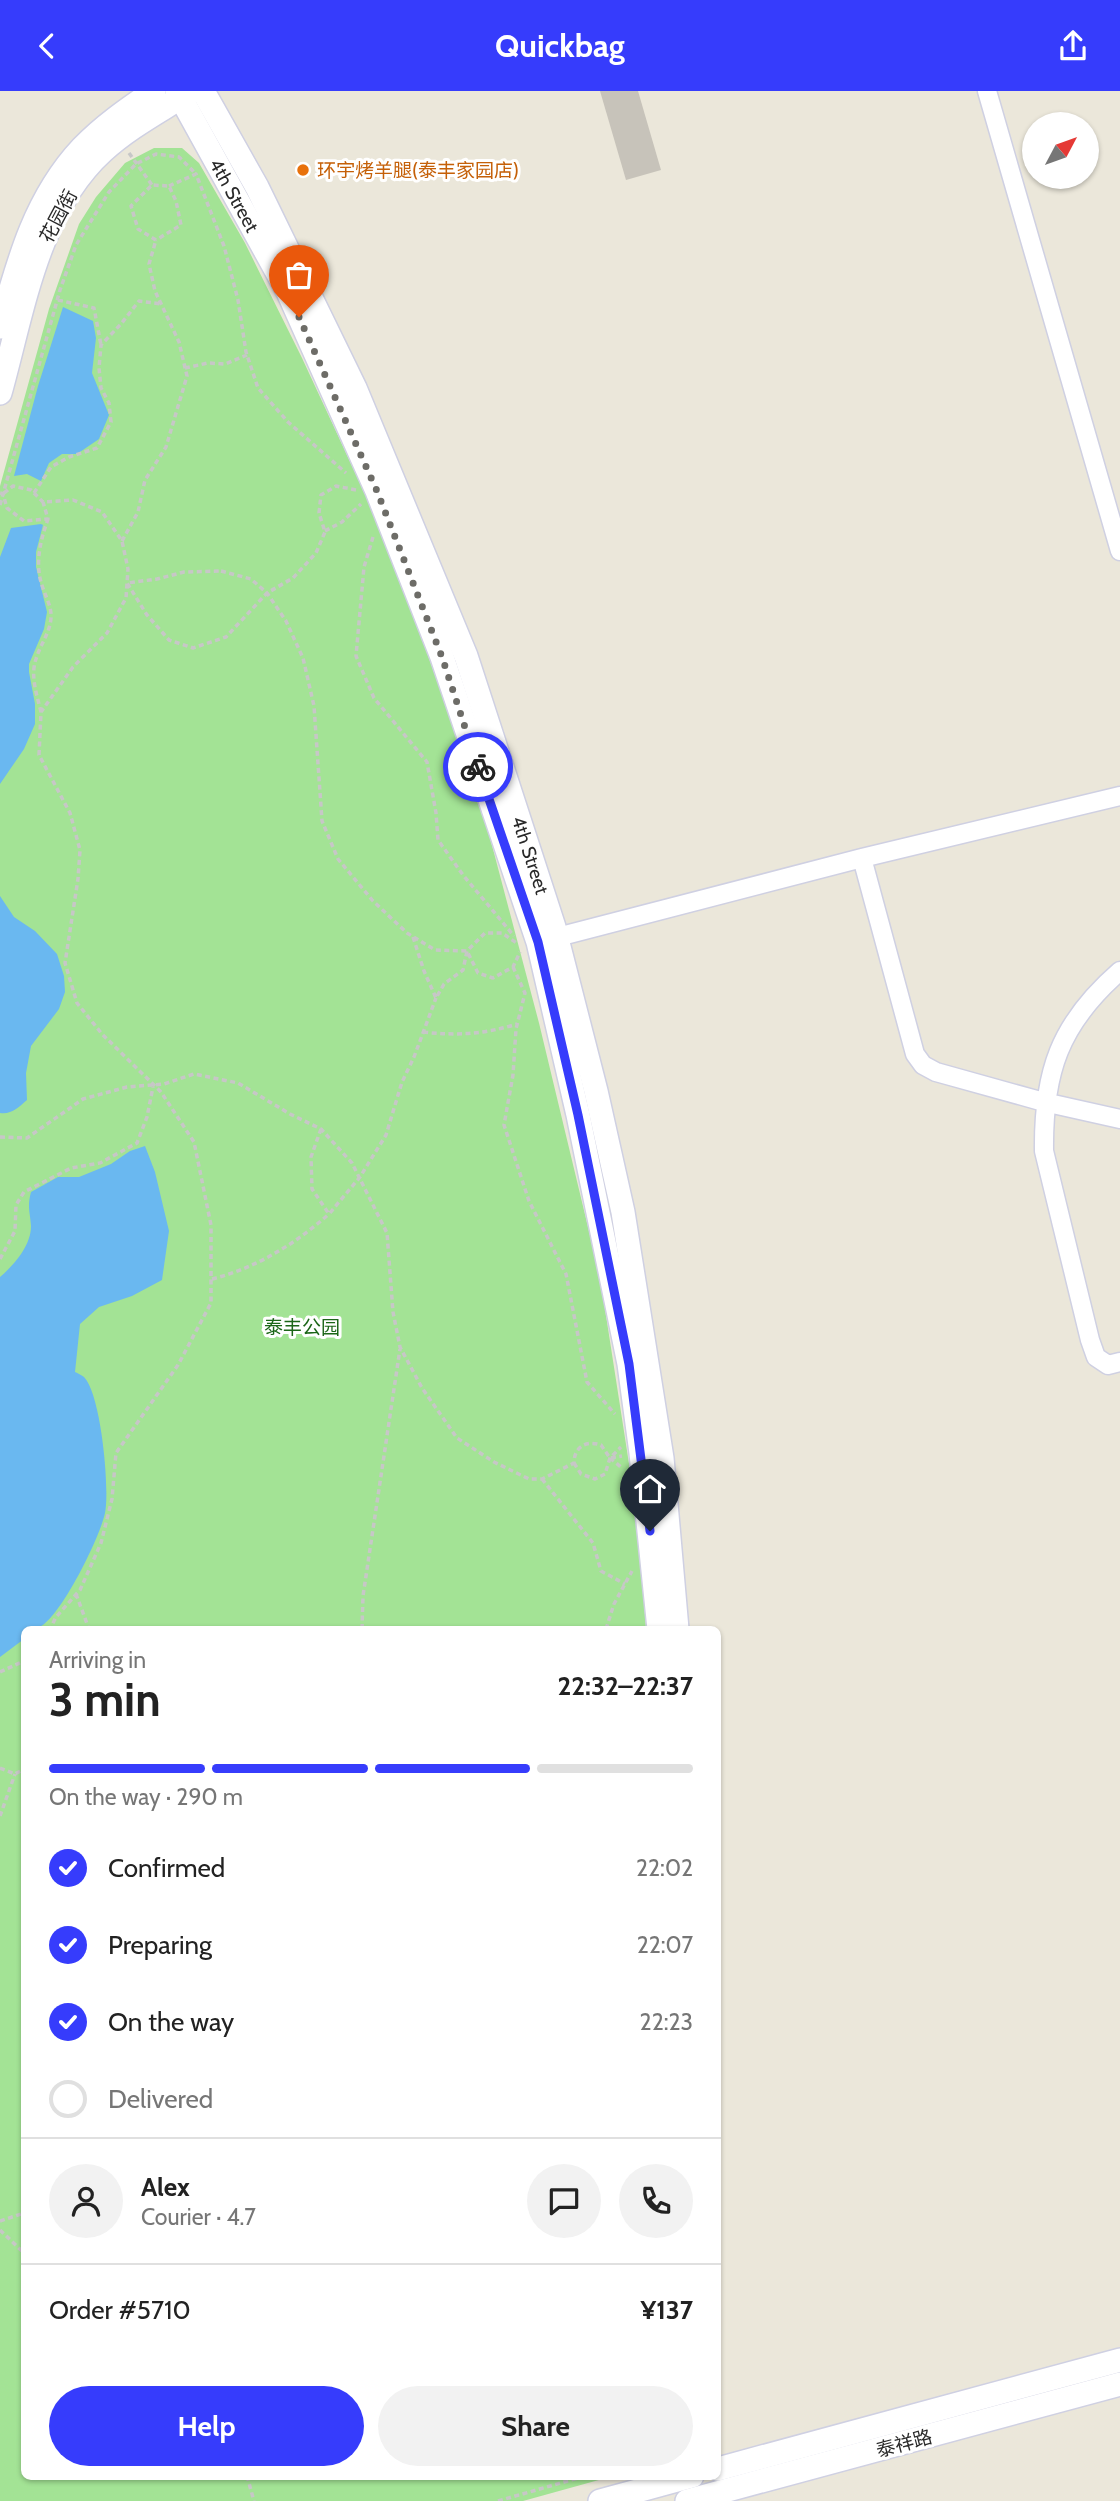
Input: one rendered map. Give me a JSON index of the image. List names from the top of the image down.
{
  "streets": {
    "street": ["4th Street", "花园街", "泰祥路"]
  },
  "crossings": [
    ["4th Street", "花园街"]
  ],
  "parks": ["泰丰公园"],
  "places": ["环宇烤羊腿(泰丰家园店)"],
  "north": "top right",
  "page": {
    "header": "Quickbag",
    "heading": ["3 min", "Arriving in", "22:32–22:37"],
    "panel": [
      "Alex",
      "Courier · 4.7",
      "Order #5710",
      "¥137"
    ],
    "bar": "On the way · 290 m",
    "list": [
      ["Confirmed", "22:02"],
      ["Preparing", "22:07"],
      ["On the way", "22:23"],
      "Delivered"
    ],
    "buttons": ["Help", "Share"]
  }
}
